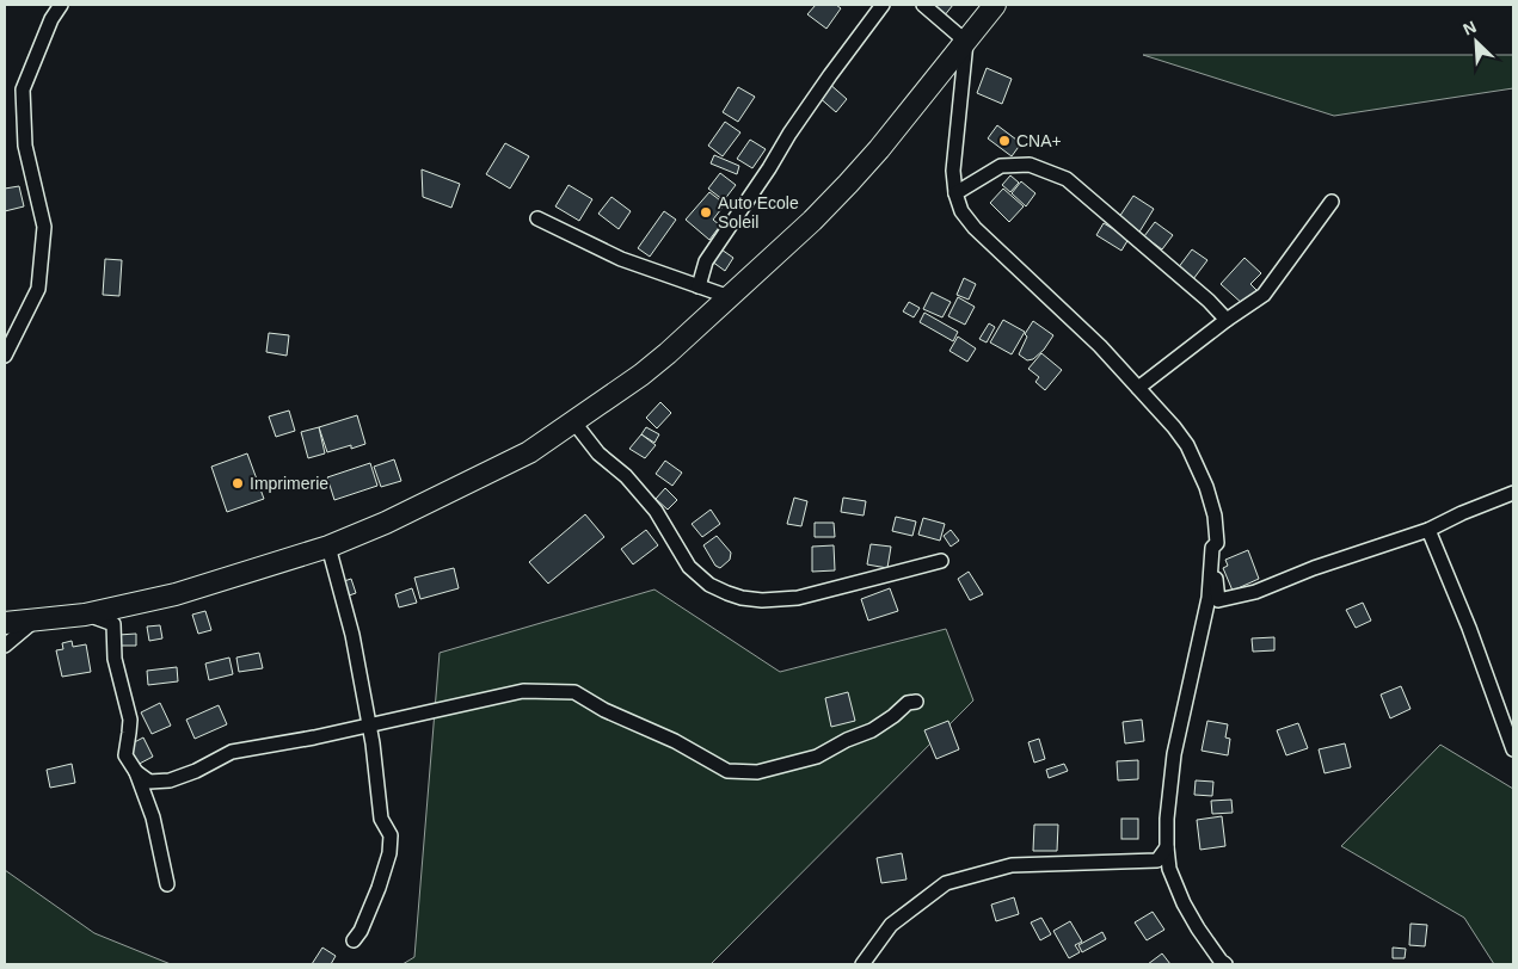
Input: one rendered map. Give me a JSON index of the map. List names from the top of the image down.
{
  "places": ["CNA+", "Auto Ecole Soleil", "Imprimerie"],
  "north": "top left"
}
